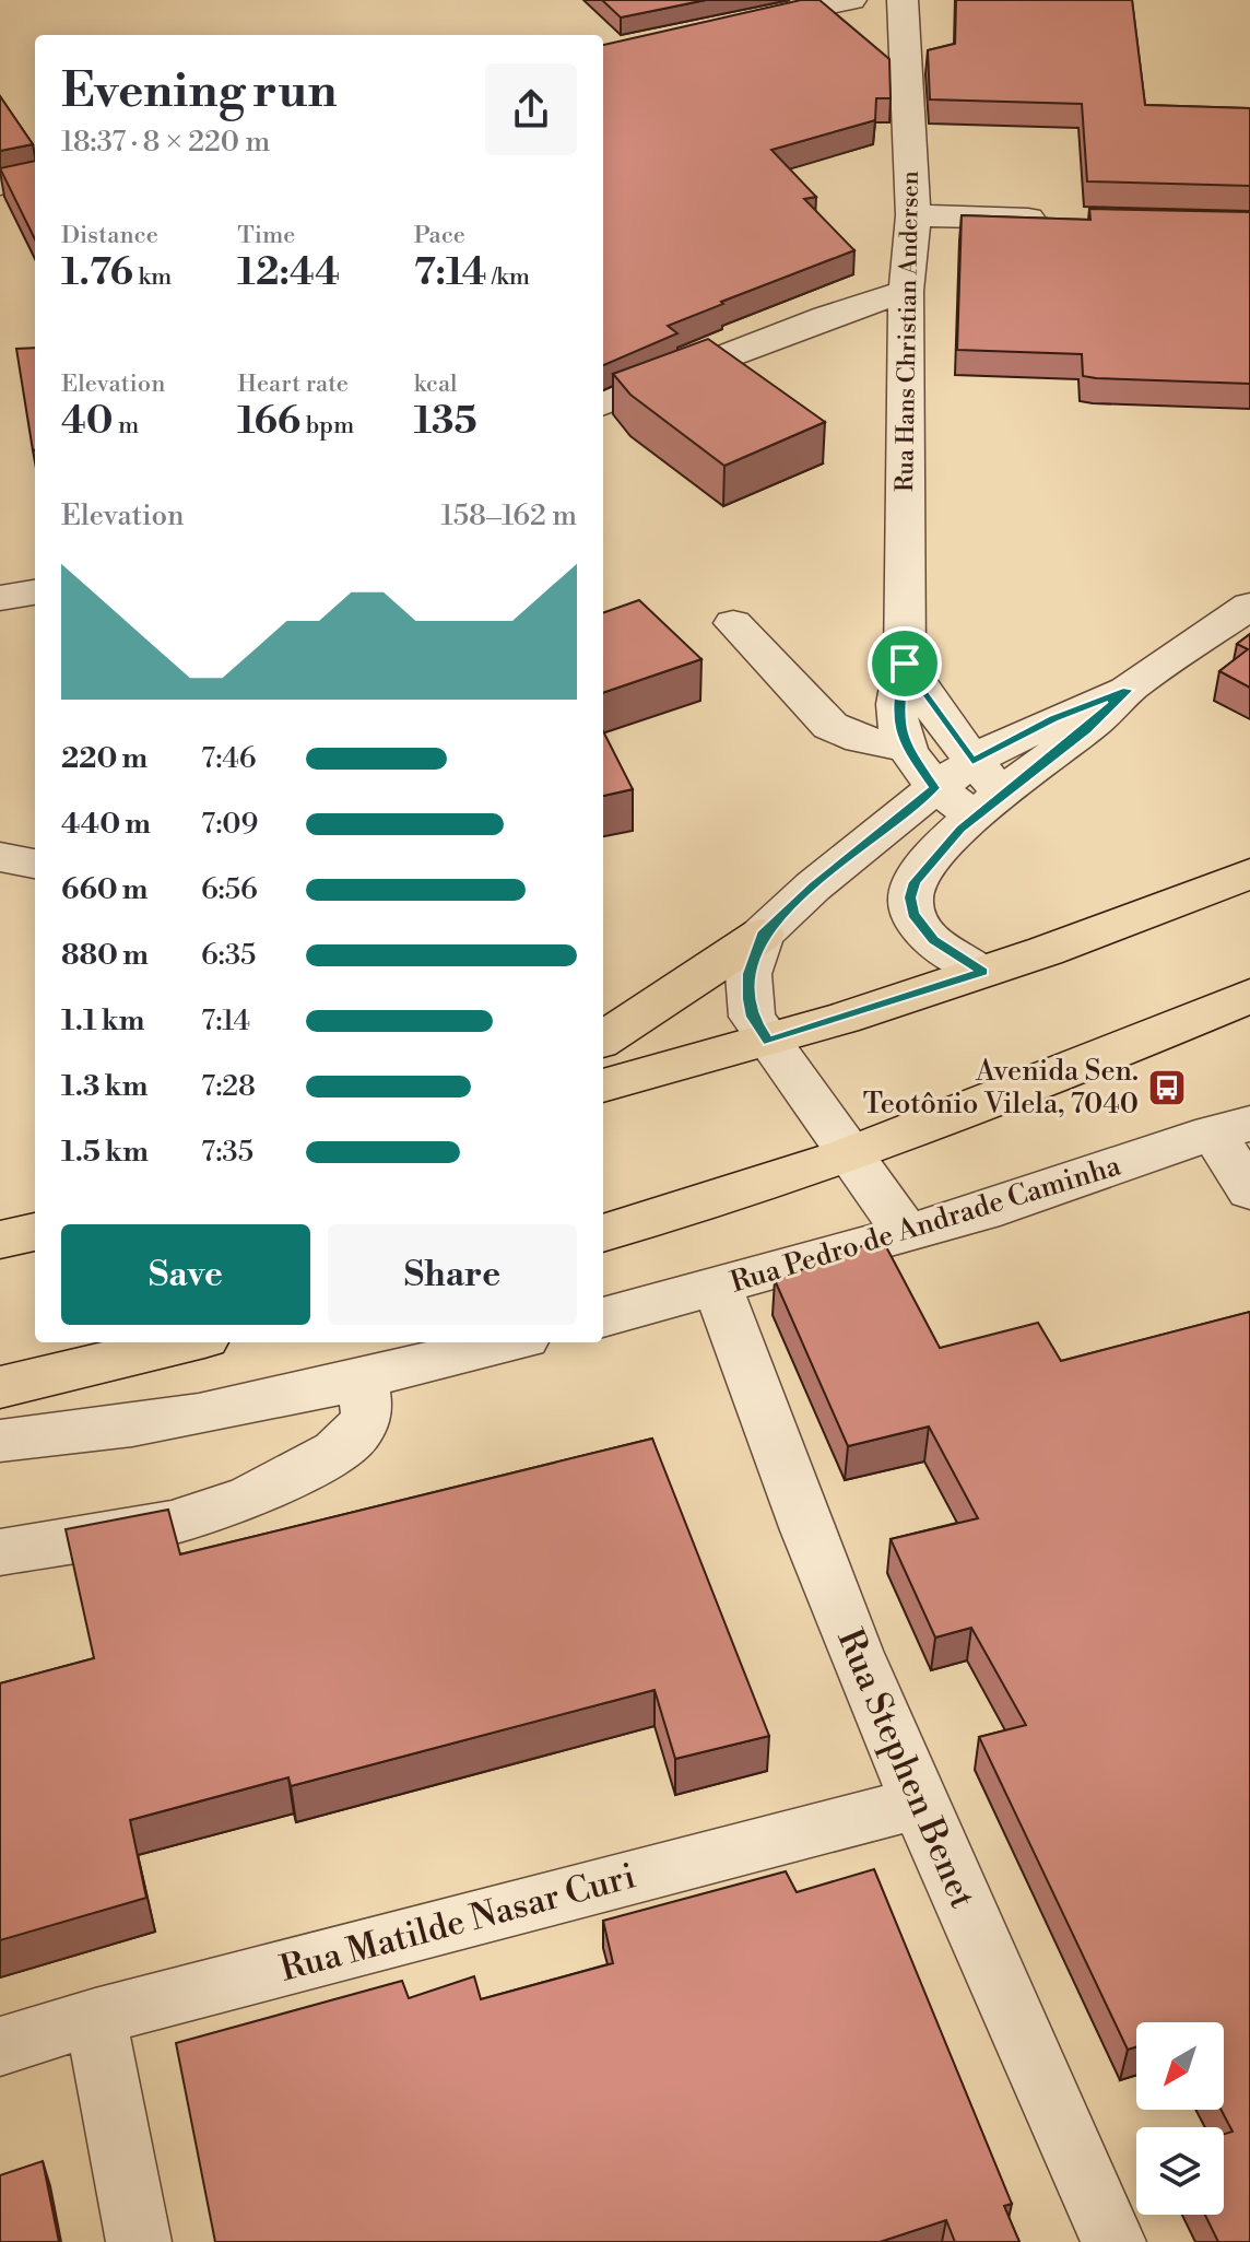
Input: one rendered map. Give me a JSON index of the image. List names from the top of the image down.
{
  "streets": {
    "street": [
      "Rua Hans Christian Andersen",
      "Rua Pedro de Andrade Caminha",
      "Rua Stephen Benet",
      "Rua Matilde Nasar Curi"
    ]
  },
  "crossings": [
    ["Rua Pedro de Andrade Caminha", "Rua Stephen Benet"],
    ["Rua Stephen Benet", "Rua Matilde Nasar Curi"]
  ],
  "places": {
    "bus stop": ["Avenida Sen. Teotônio Vilela, 7040"]
  },
  "north": "bottom left",
  "page": {
    "heading": ["Evening run", "18:37 · 8 × 220 m"],
    "stats": [
      ["Distance", "1.76 km"],
      ["Time", "12:44"],
      ["Pace", "7:14 /km"],
      ["Elevation", "40 m"],
      ["Heart rate", "166 bpm"],
      ["kcal", "135"]
    ],
    "chart": ["Elevation", "158–162 m"],
    "list": [
      {
        "name": "220 m",
        "note": "7:46"
      },
      {
        "name": "440 m",
        "note": "7:09"
      },
      {
        "name": "660 m",
        "note": "6:56"
      },
      {
        "name": "880 m",
        "note": "6:35"
      },
      {
        "name": "1.1 km",
        "note": "7:14"
      },
      {
        "name": "1.3 km",
        "note": "7:28"
      },
      {
        "name": "1.5 km",
        "note": "7:35"
      }
    ],
    "buttons": ["Save", "Share"]
  }
}
